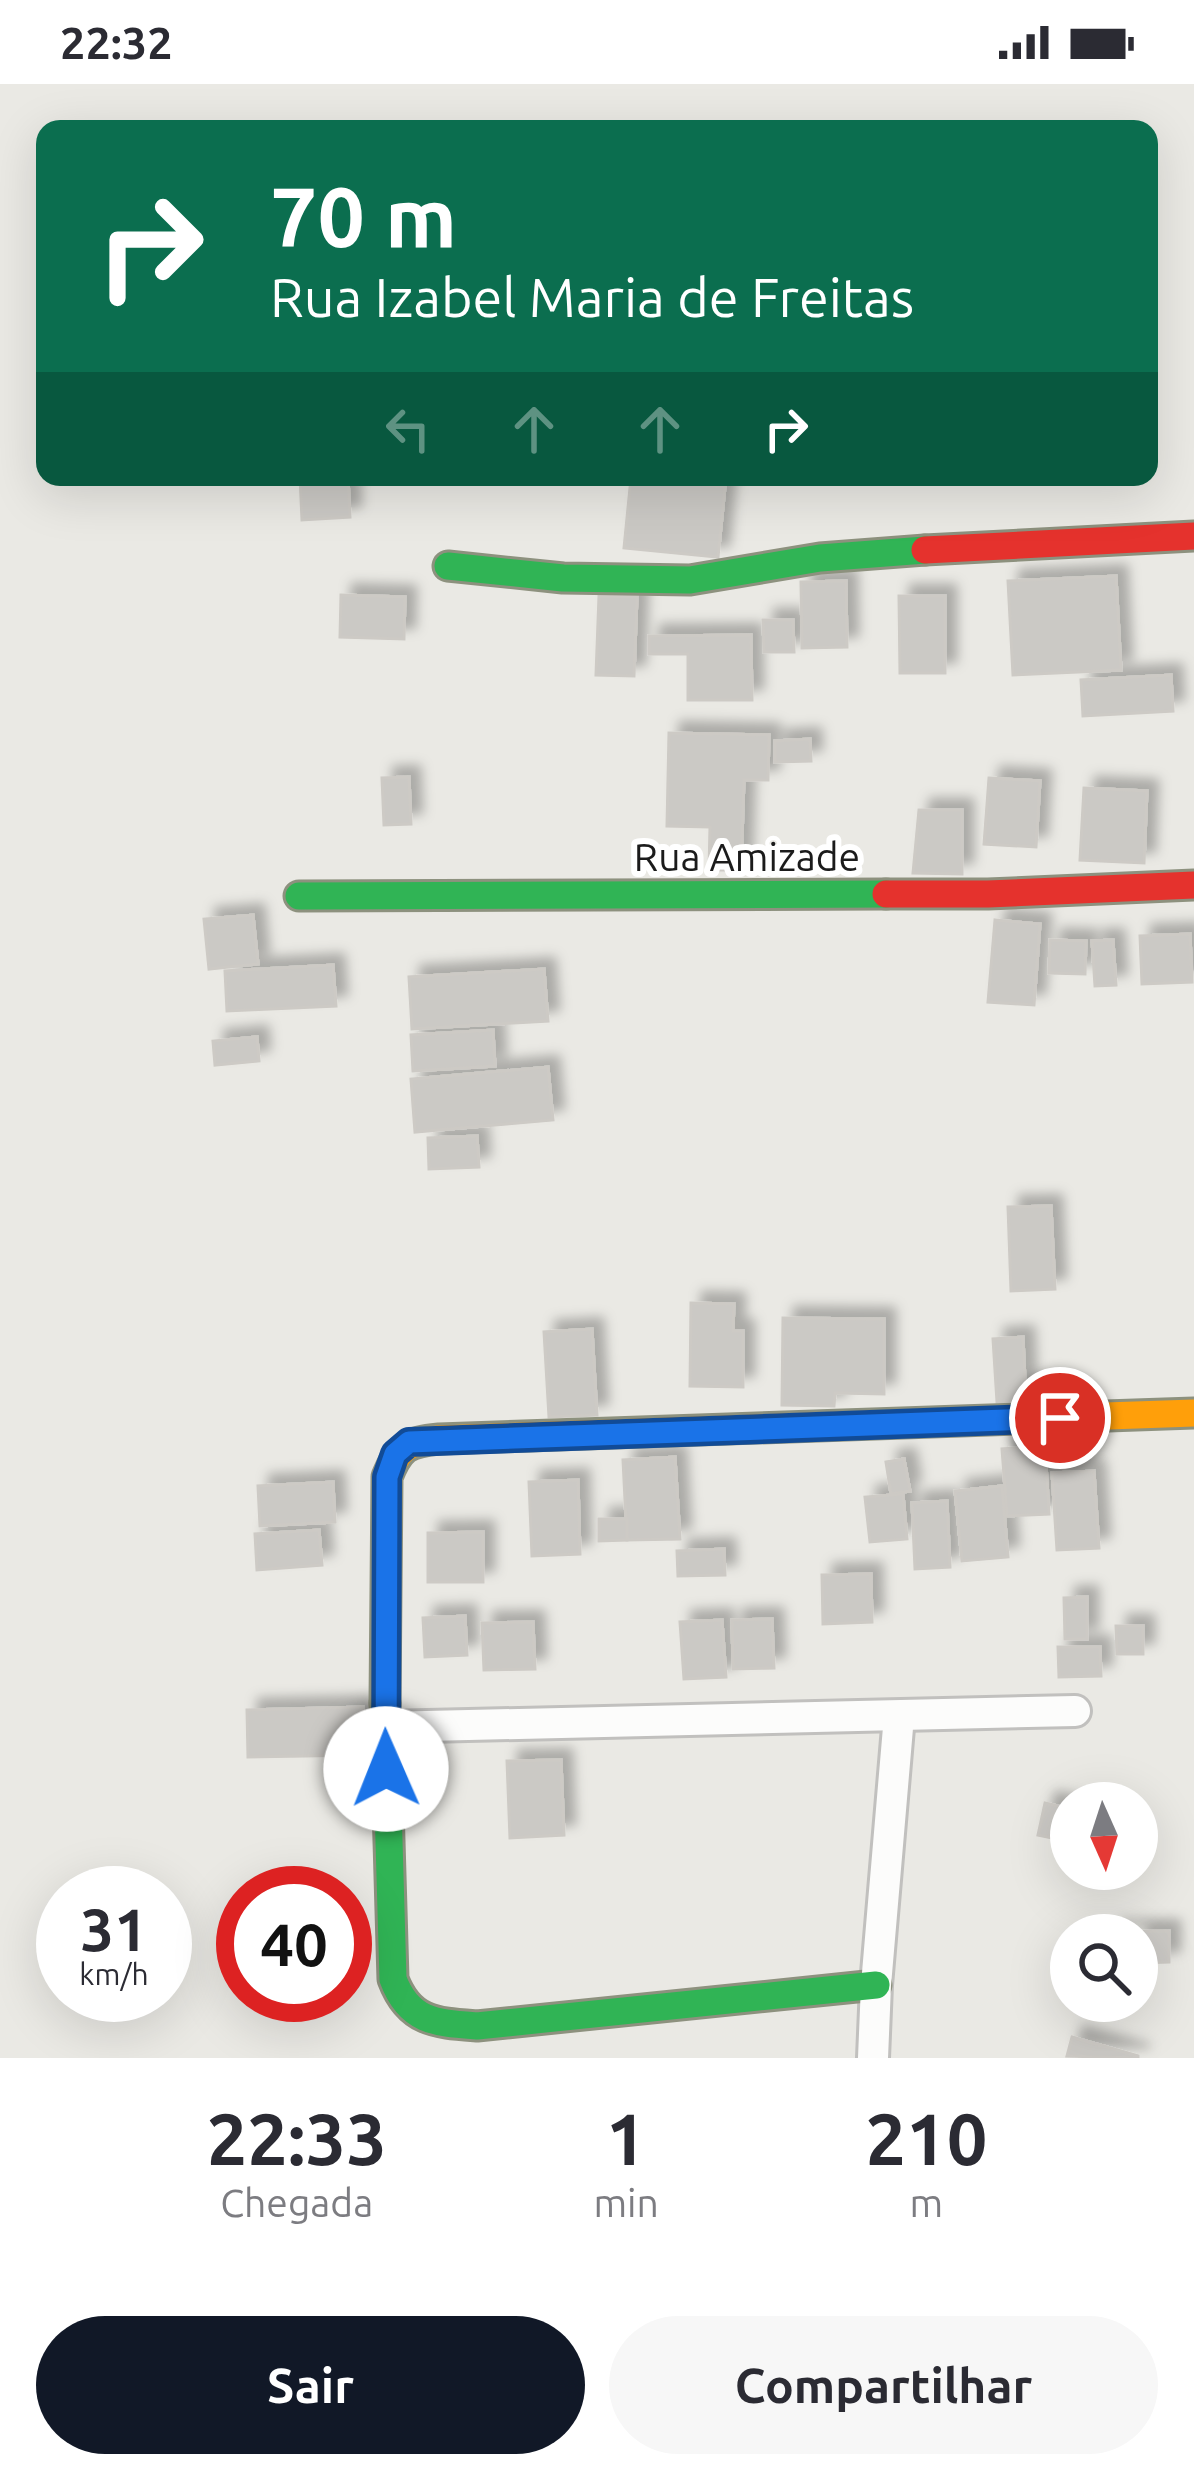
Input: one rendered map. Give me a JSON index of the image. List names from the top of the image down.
{
  "streets": {
    "street": ["Rua Amizade"]
  },
  "north": "bottom",
  "page": {
    "status": "22:32",
    "turn": ["70 m", "Rua Izabel Maria de Freitas"],
    "speed": "31 km/h",
    "limit": "40",
    "eta": [
      "22:33",
      "Chegada",
      "1",
      "min",
      "210",
      "m"
    ],
    "buttons": ["Sair", "Compartilhar"]
  }
}
